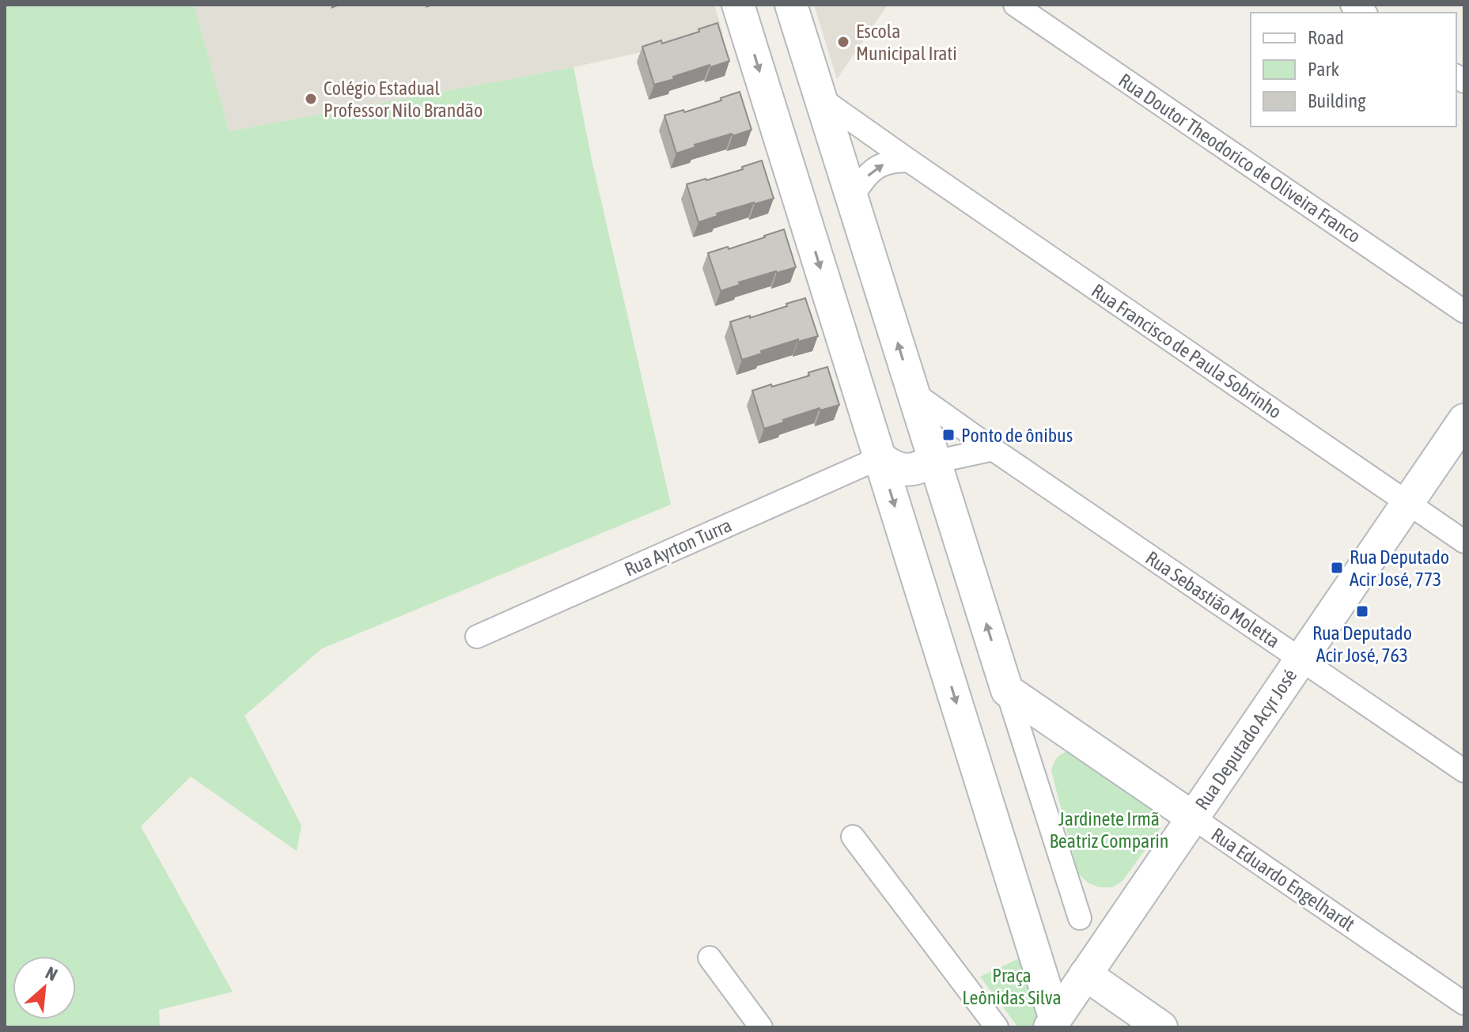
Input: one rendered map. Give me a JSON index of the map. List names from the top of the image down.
{
  "streets": {
    "street": [
      "Rua Doutor Theodorico de Oliveira Franco",
      "Rua Francisco de Paula Sobrinho",
      "Rua Ayrton Turra",
      "Rua Sebastião Moletta",
      "Rua Deputado Acyr José",
      "Rua Eduardo Engelhardt"
    ]
  },
  "crossings": [
    ["Rua Francisco de Paula Sobrinho", "Rua Deputado Acyr José"],
    ["Rua Sebastião Moletta", "Rua Deputado Acyr José"],
    ["Rua Deputado Acyr José", "Rua Eduardo Engelhardt"]
  ],
  "parks": ["Jardinete Irmã Beatriz Comparin", "Praça Leônidas Silva"],
  "places": {
    "other": ["Escola Municipal Irati", "Colégio Estadual Professor Nilo Brandão"],
    "transit": ["Ponto de ônibus", "Rua Deputado Acir José, 773", "Rua Deputado Acir José, 763"]
  },
  "legend": ["Road", "Park", "Building"],
  "north": "top right"
}
